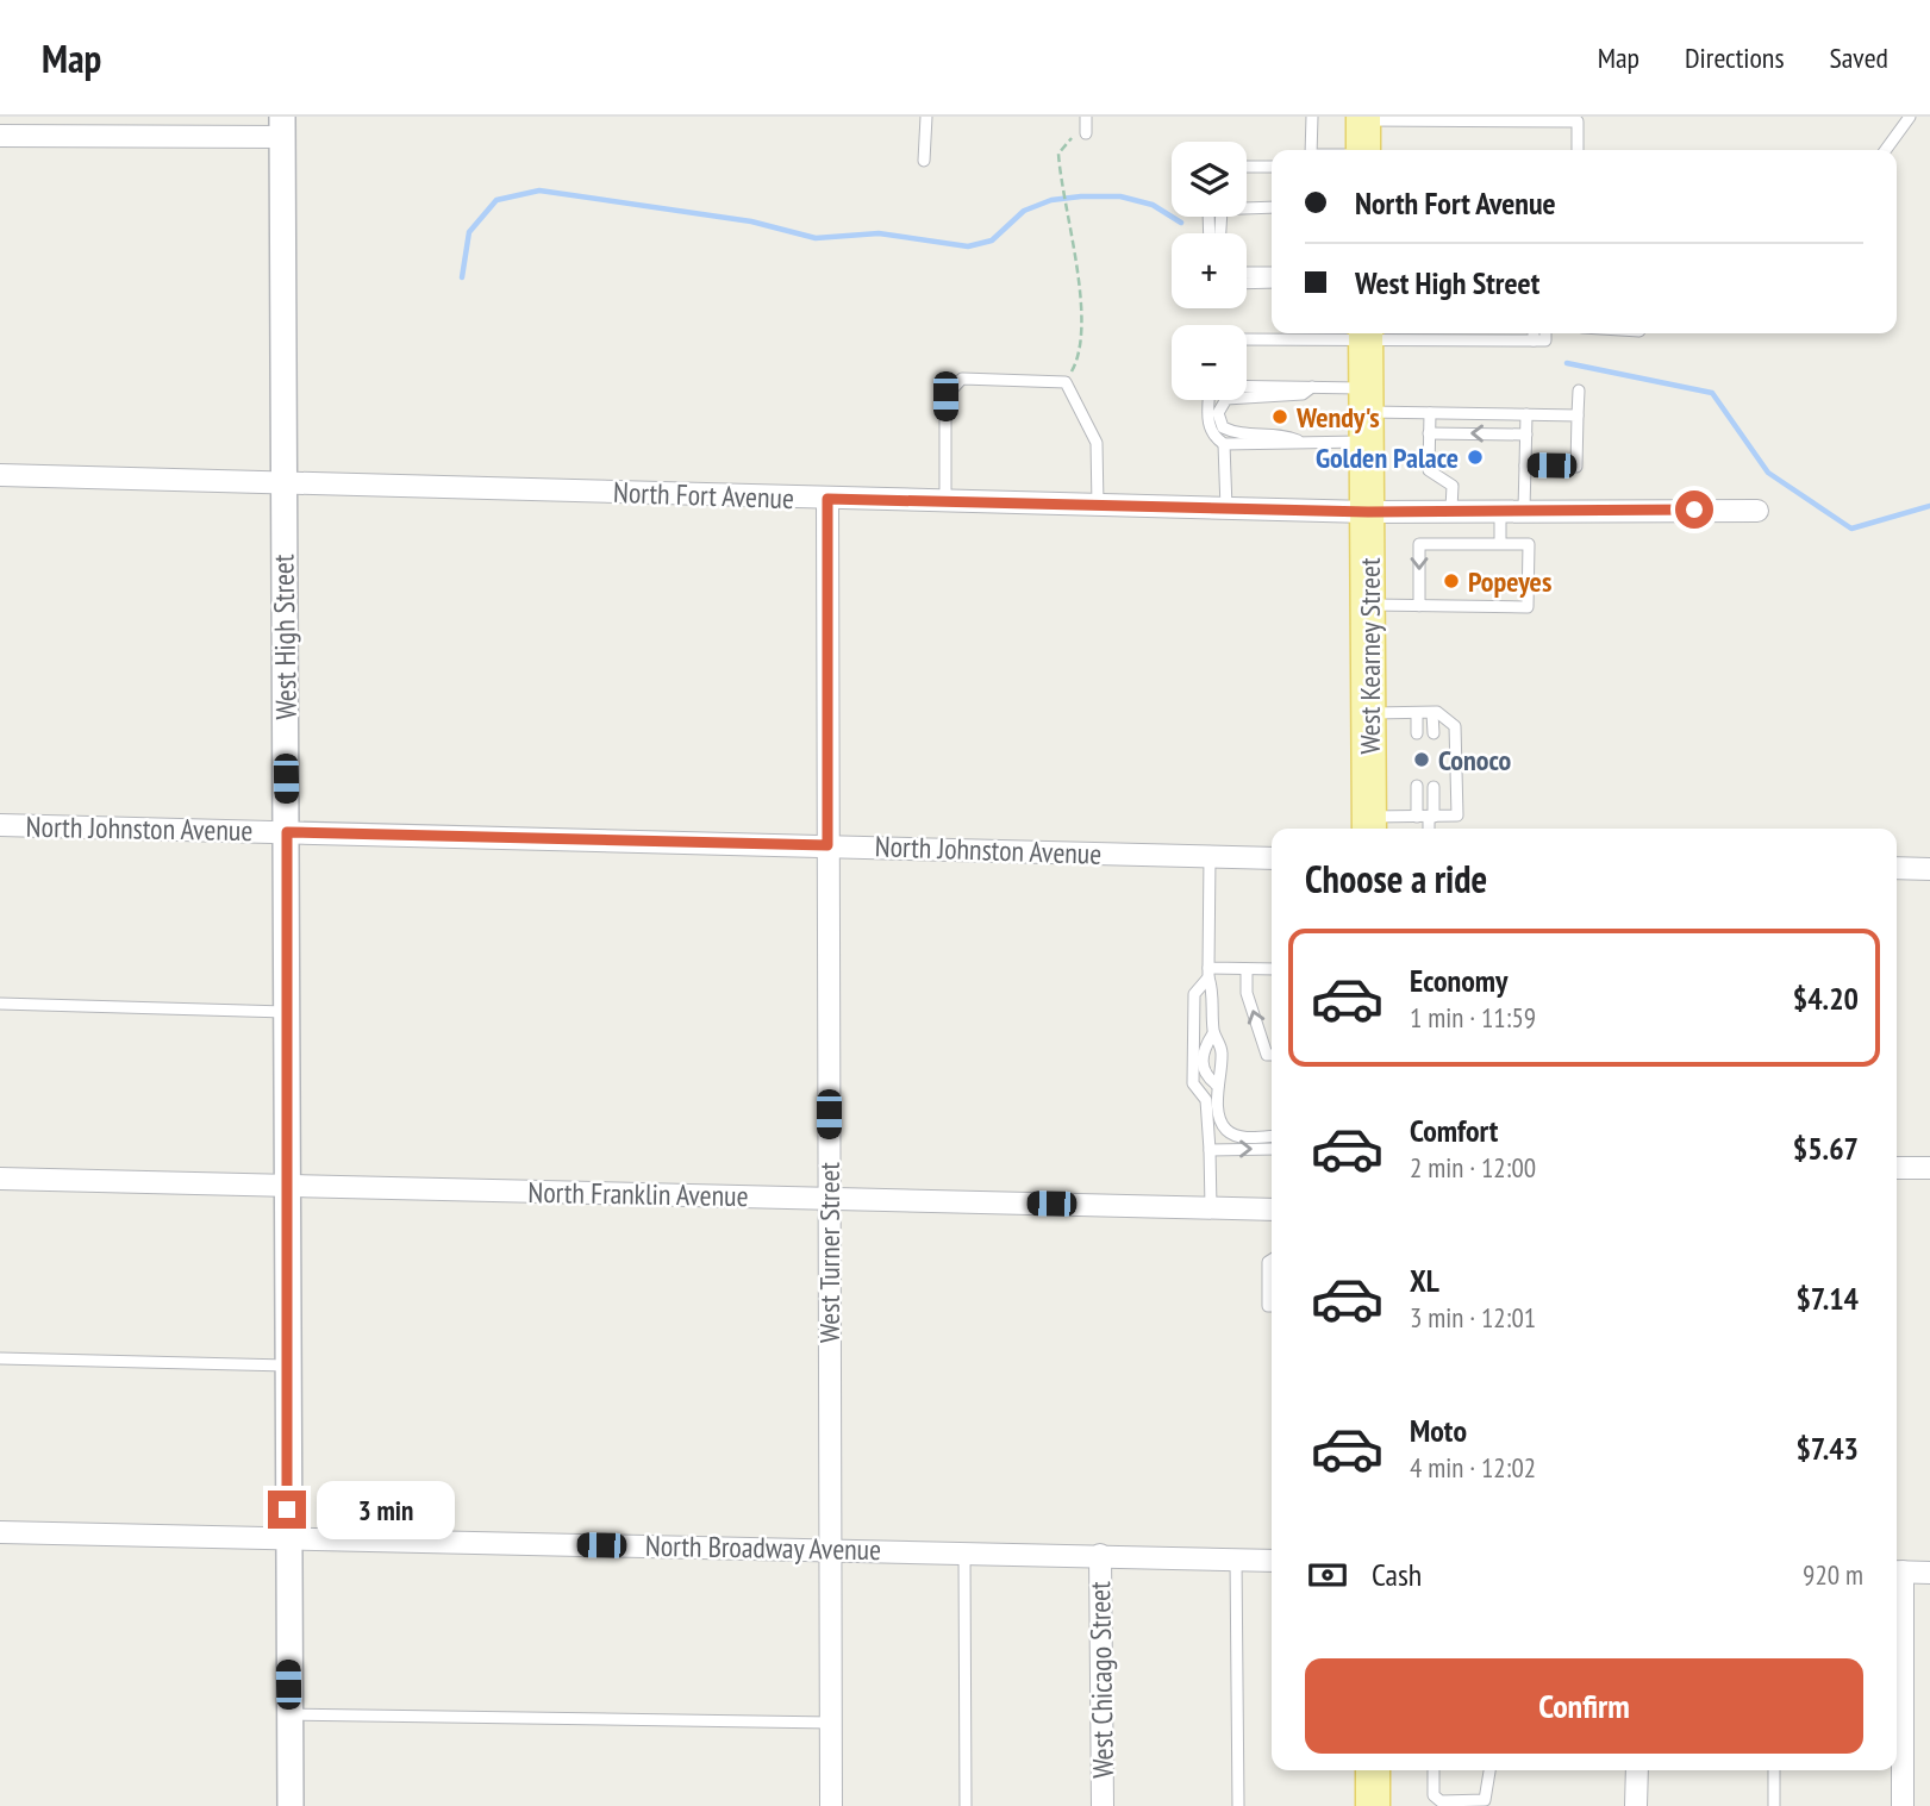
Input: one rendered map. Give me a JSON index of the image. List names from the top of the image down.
{
  "streets": {
    "main road": ["West Kearney Street"],
    "street": [
      "North Fort Avenue",
      "West High Street",
      "North Johnston Avenue",
      "North Franklin Avenue",
      "West Turner Street",
      "North Broadway Avenue",
      "West Chicago Street"
    ]
  },
  "crossings": [
    ["North Fort Avenue", "West High Street"],
    ["North Fort Avenue", "West Kearney Street"],
    ["North Fort Avenue", "West Turner Street"],
    ["West High Street", "North Johnston Avenue"],
    ["West High Street", "North Franklin Avenue"],
    ["West High Street", "North Broadway Avenue"],
    ["North Johnston Avenue", "West Turner Street"],
    ["North Franklin Avenue", "West Turner Street"],
    ["West Turner Street", "North Broadway Avenue"],
    ["North Broadway Avenue", "West Chicago Street"]
  ],
  "places": [
    "Wendy's",
    "Golden Palace",
    "Popeyes",
    "Conoco"
  ],
  "page": {
    "header": "Map",
    "nav": ["Map", "Directions", "Saved"],
    "map_buttons": ["+", "−"],
    "banner": ["North Fort Avenue", "West High Street"],
    "heading": "Choose a ride",
    "list": [
      {
        "name": "Economy",
        "note": "1 min · 11:59",
        "value": "$4.20"
      },
      {
        "name": "Comfort",
        "note": "2 min · 12:00",
        "value": "$5.67"
      },
      {
        "name": "XL",
        "note": "3 min · 12:01",
        "value": "$7.14"
      },
      {
        "name": "Moto",
        "note": "4 min · 12:02",
        "value": "$7.43"
      }
    ],
    "bubble": "3 min",
    "pay": ["Cash", "920 m"],
    "buttons": "Confirm"
  }
}
